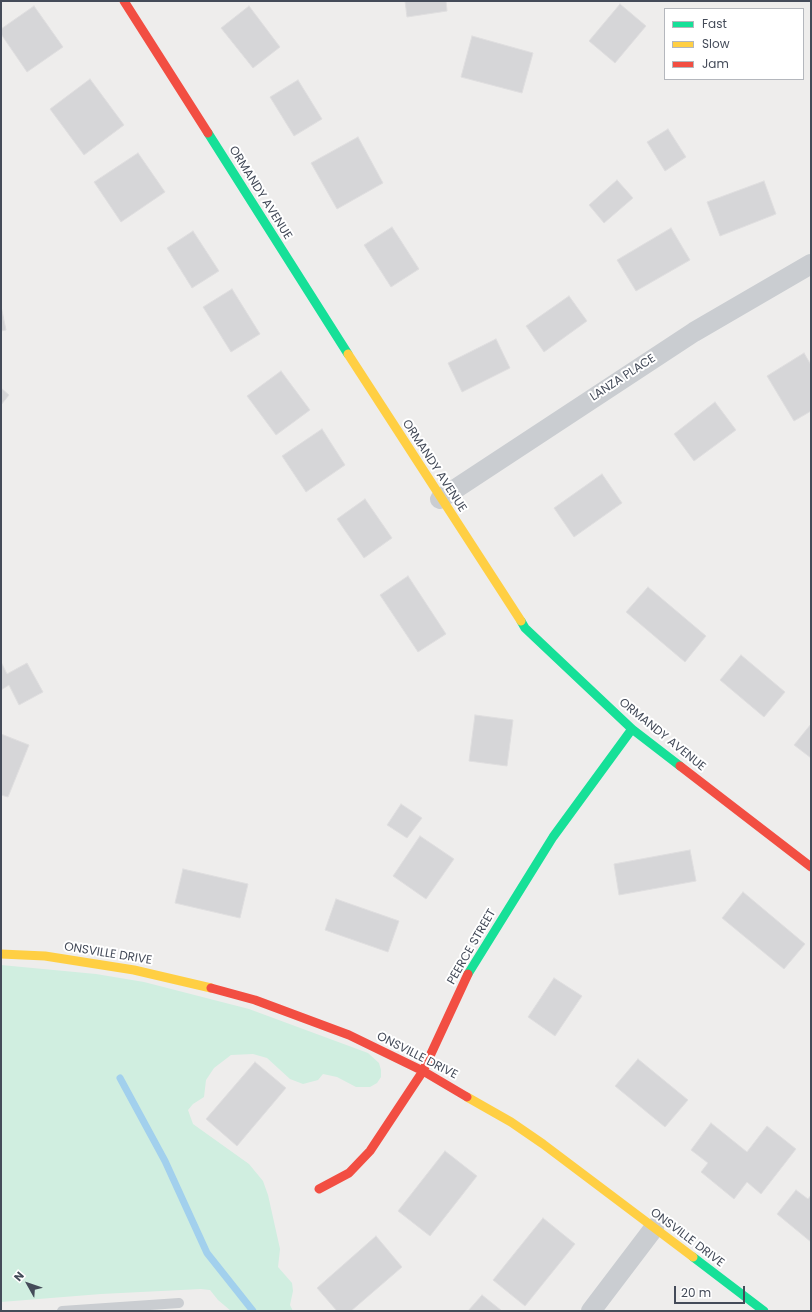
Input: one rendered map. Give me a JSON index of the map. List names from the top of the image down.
{
  "streets": {
    "street": [
      "ORMANDY AVENUE",
      "LANZA PLACE",
      "PEERCE STREET",
      "ONSVILLE DRIVE"
    ]
  },
  "crossings": [
    ["ORMANDY AVENUE", "LANZA PLACE"],
    ["ORMANDY AVENUE", "PEERCE STREET"],
    ["PEERCE STREET", "ONSVILLE DRIVE"]
  ],
  "legend": ["Fast", "Slow", "Jam"],
  "scale_bar": "20 m",
  "north": "top left"
}
